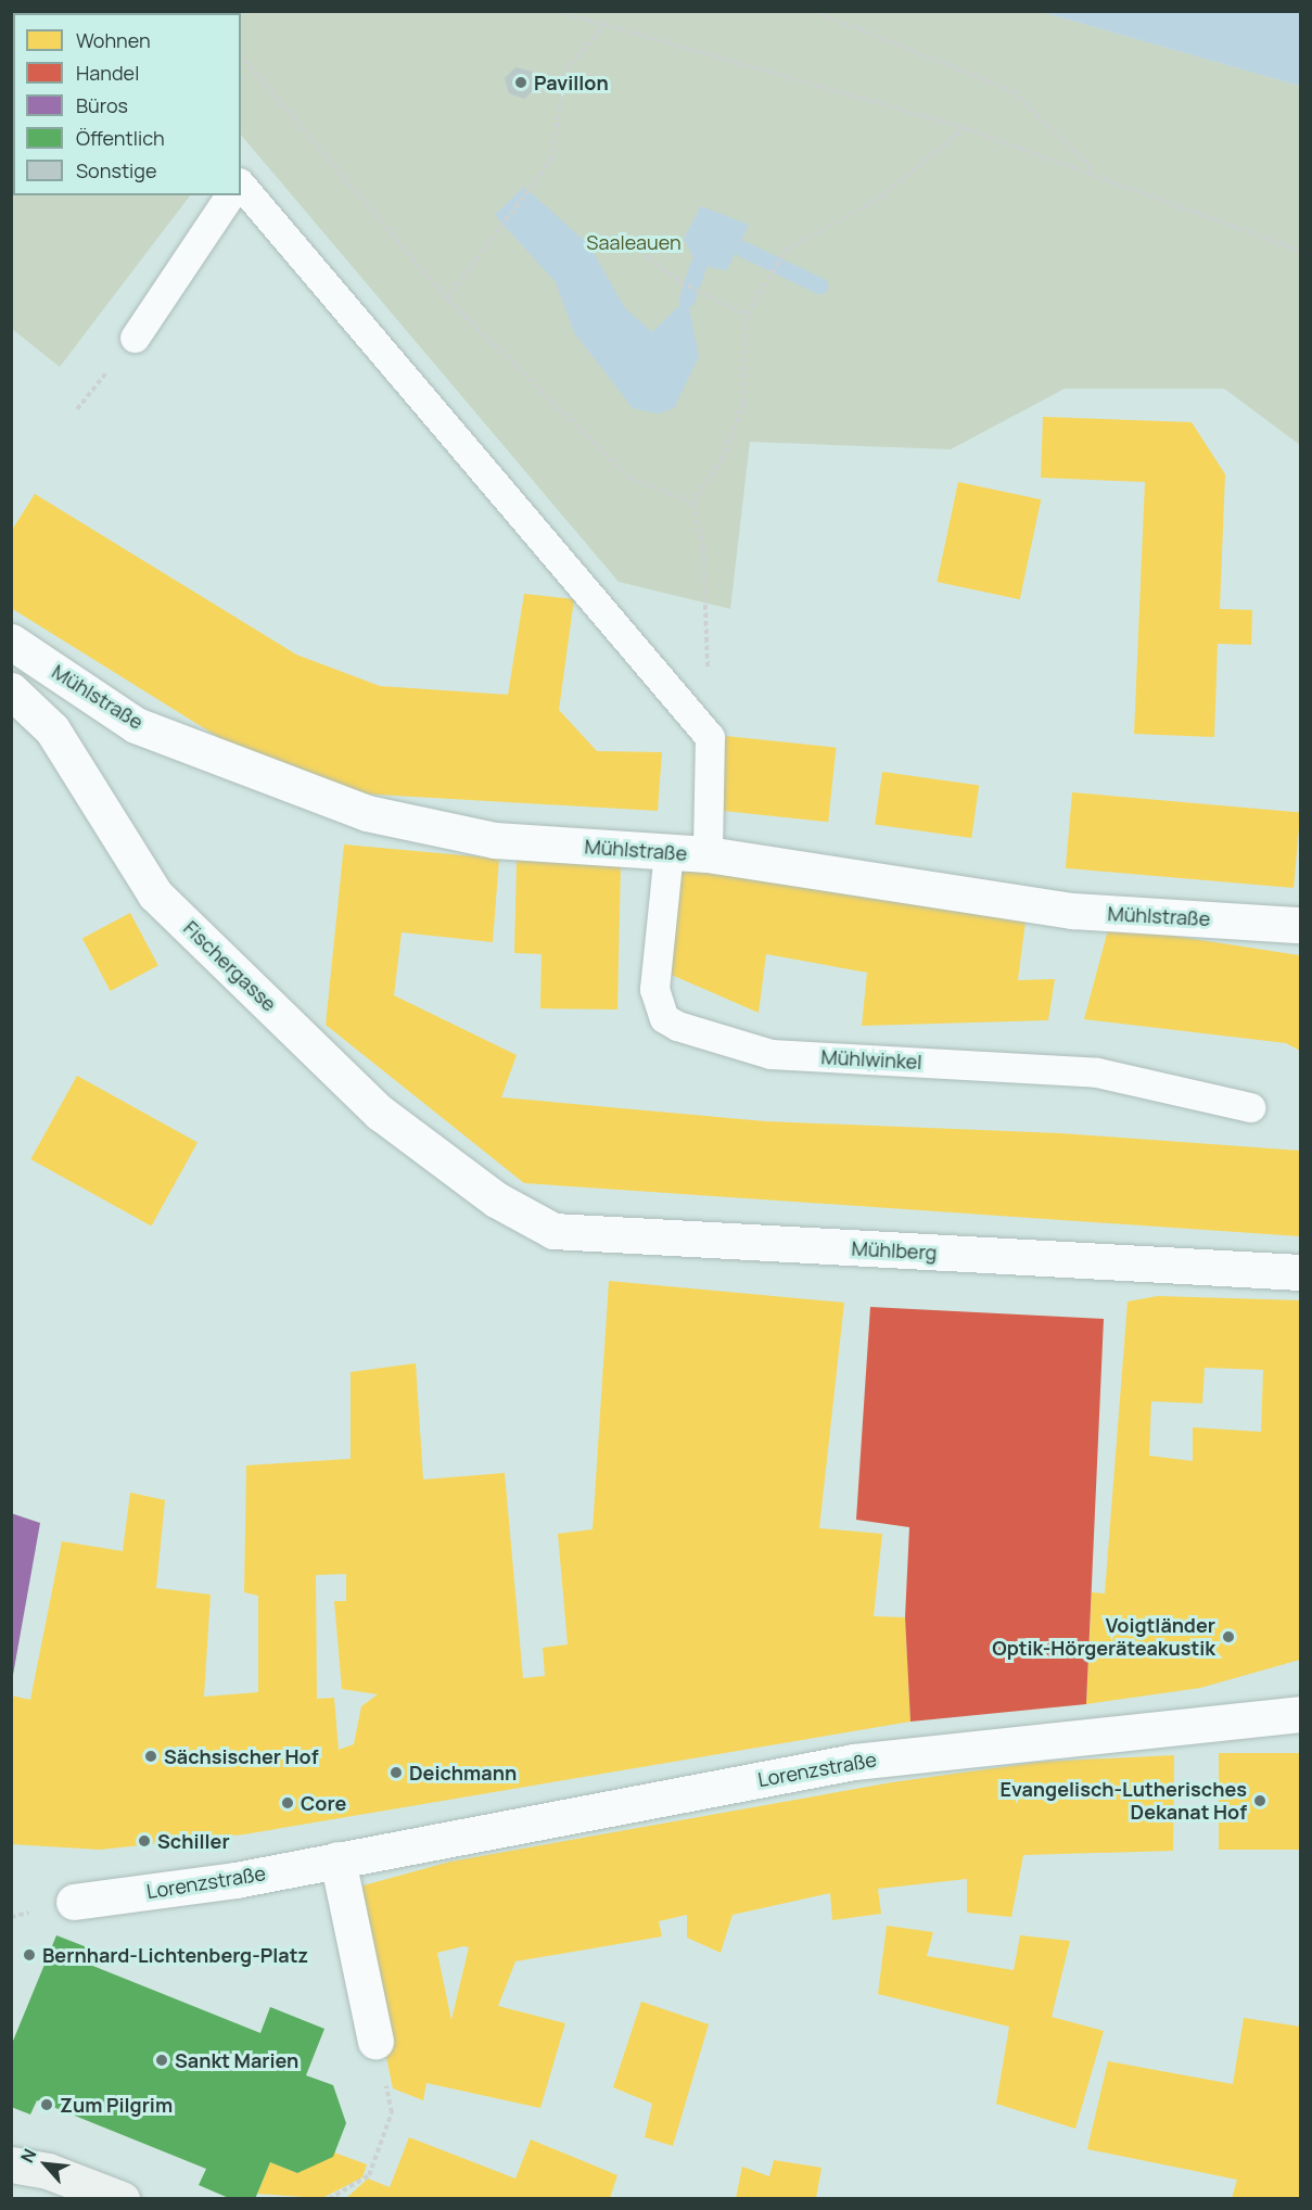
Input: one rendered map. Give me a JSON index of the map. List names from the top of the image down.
{
  "streets": {
    "street": [
      "Mühlstraße",
      "Fischergasse",
      "Mühlberg",
      "Lorenzstraße"
    ],
    "lane": ["Mühlwinkel"]
  },
  "crossings": [
    ["Mühlstraße", "Mühlwinkel"],
    ["Fischergasse", "Mühlberg"]
  ],
  "parks": ["Saaleauen"],
  "places": [
    "Pavillon",
    "Voigtländer Optik-Hörgeräteakustik",
    "Sächsischer Hof",
    "Deichmann",
    "Evangelisch-Lutherisches Dekanat Hof",
    "Core",
    "Schiller",
    "Bernhard-Lichtenberg-Platz",
    "Sankt Marien",
    "Zum Pilgrim"
  ],
  "legend": [
    "Wohnen",
    "Handel",
    "Büros",
    "Öffentlich",
    "Sonstige"
  ],
  "north": "top left"
}
